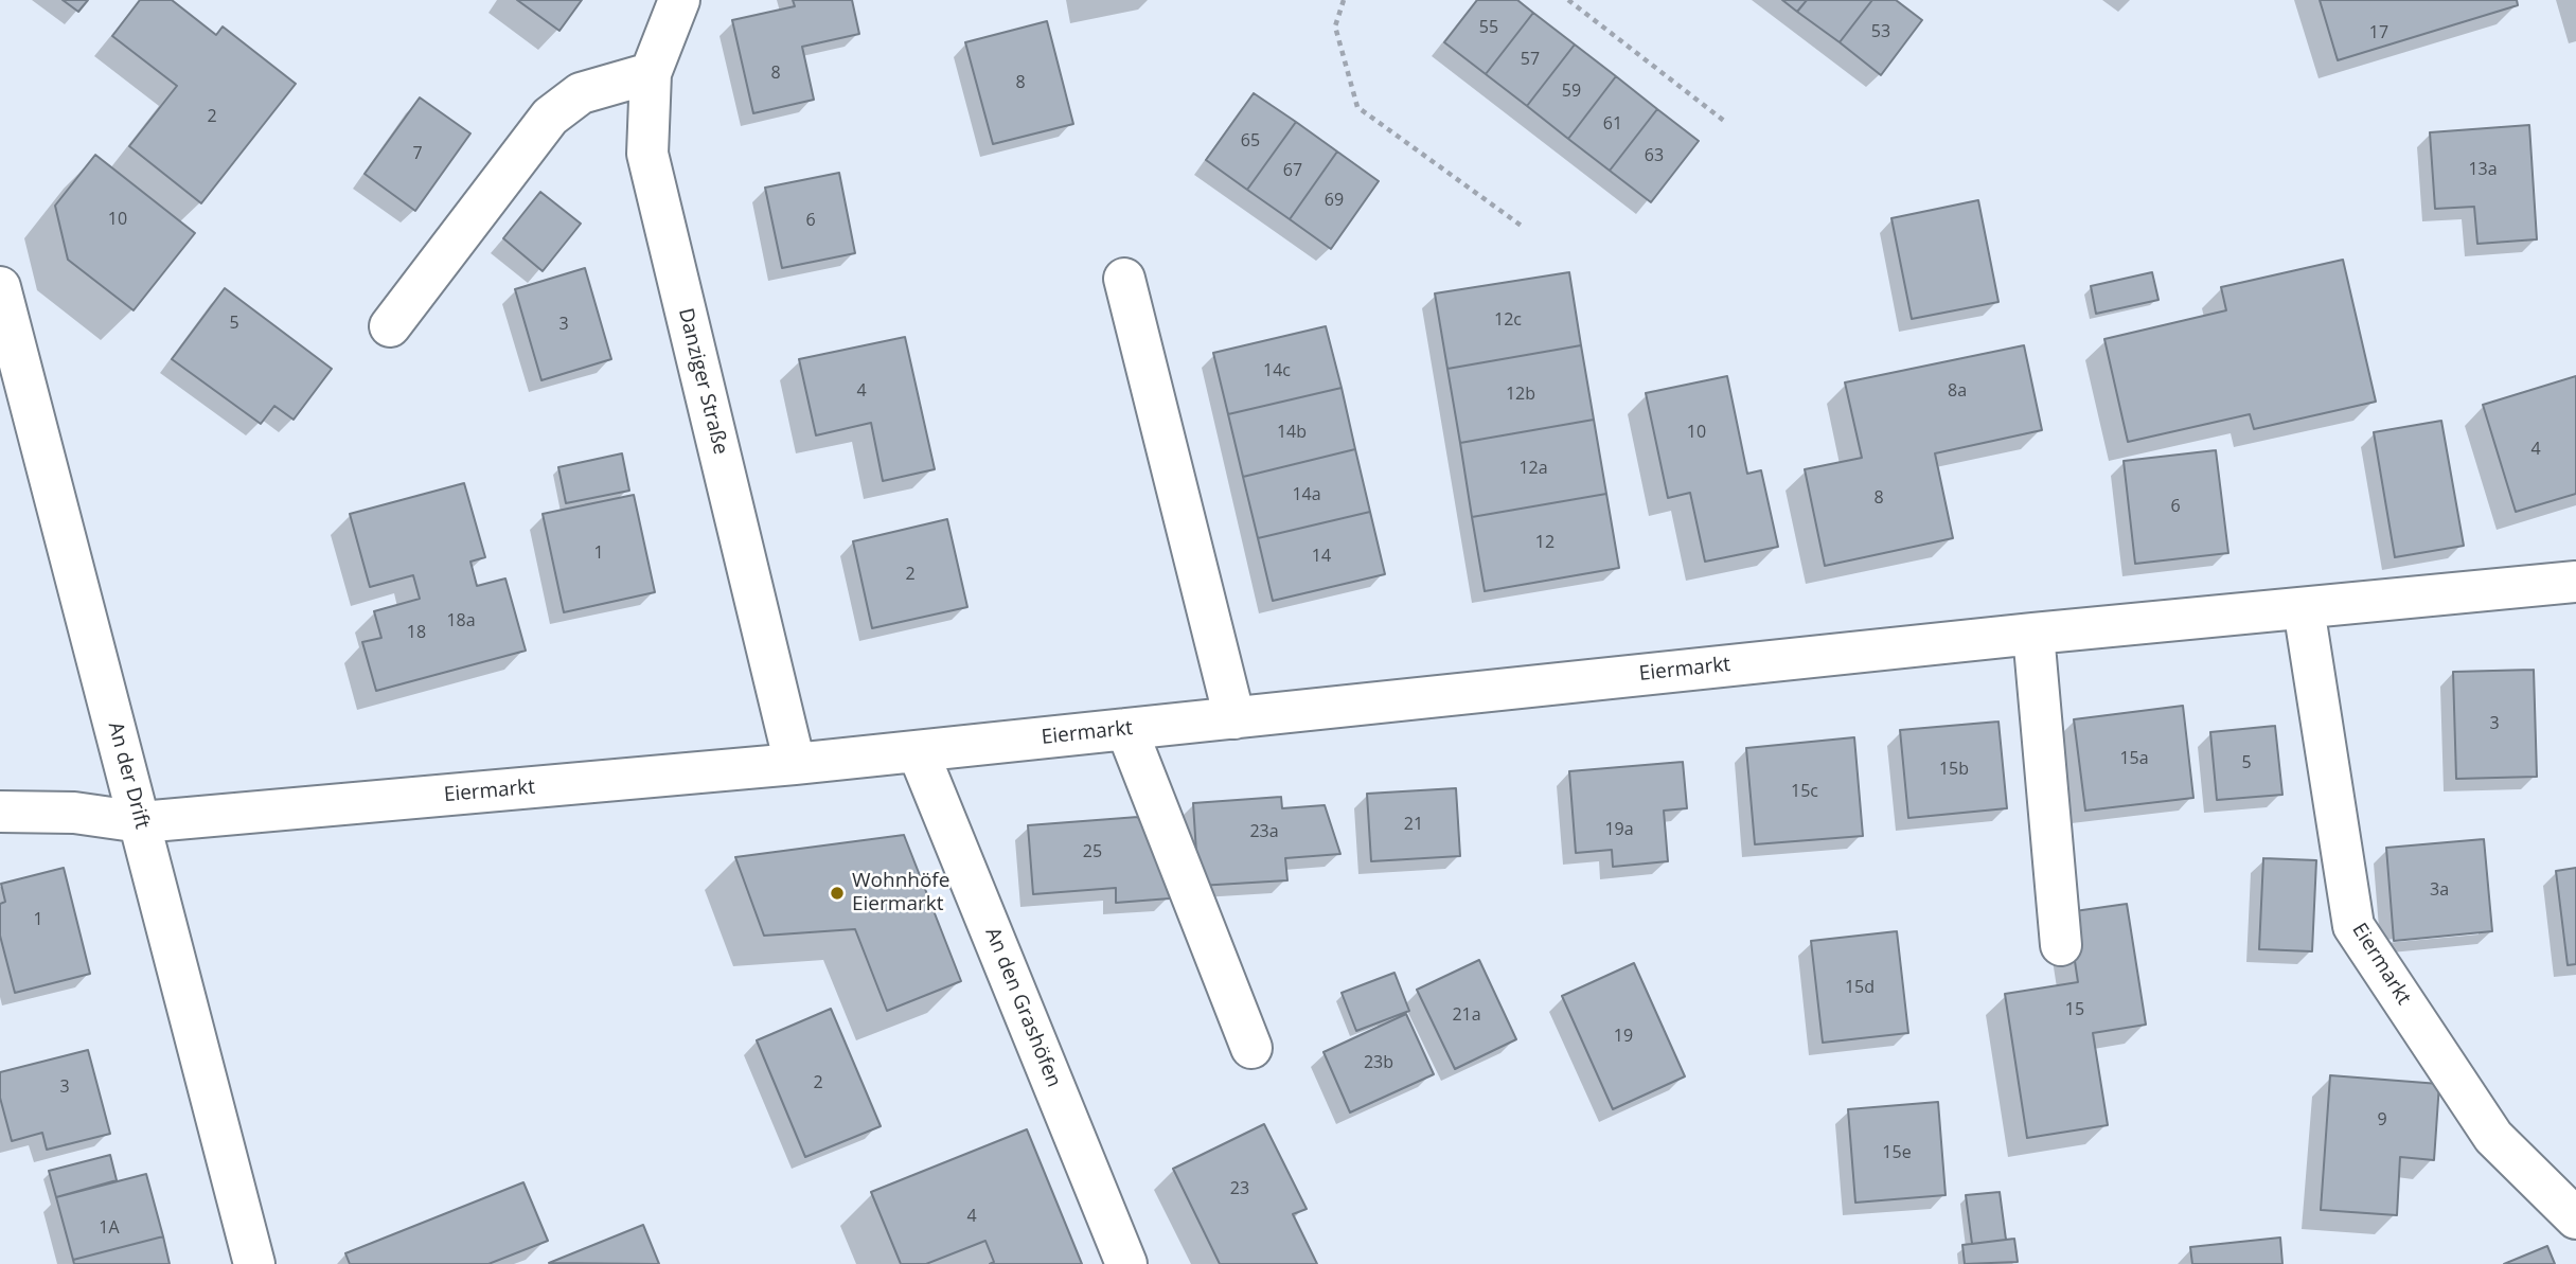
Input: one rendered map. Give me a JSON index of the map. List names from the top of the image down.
{
  "streets": {
    "street": [
      "Danziger Straße",
      "Eiermarkt",
      "An der Drift",
      "An den Grashöfen"
    ]
  },
  "crossings": [
    ["Danziger Straße", "Eiermarkt"],
    ["Eiermarkt", "An der Drift"],
    ["Eiermarkt", "An den Grashöfen"]
  ],
  "places": ["Wohnhöfe Eiermarkt"],
  "house_numbers": [
    "55",
    "53",
    "17",
    "57",
    "8",
    "8",
    "59",
    "2",
    "61",
    "65",
    "7",
    "63",
    "13a",
    "67",
    "69",
    "10",
    "6",
    "12c",
    "5",
    "3",
    "14c",
    "4",
    "8a",
    "12b",
    "14b",
    "10",
    "4",
    "12a",
    "14a",
    "8",
    "6",
    "12",
    "1",
    "14",
    "2",
    "18a",
    "18",
    "3",
    "15a",
    "5",
    "15b",
    "15c",
    "21",
    "19a",
    "23a",
    "25",
    "3a",
    "1",
    "15d",
    "15",
    "21a",
    "19",
    "23b",
    "2",
    "3",
    "9",
    "15e",
    "23",
    "4",
    "1A"
  ]
}
